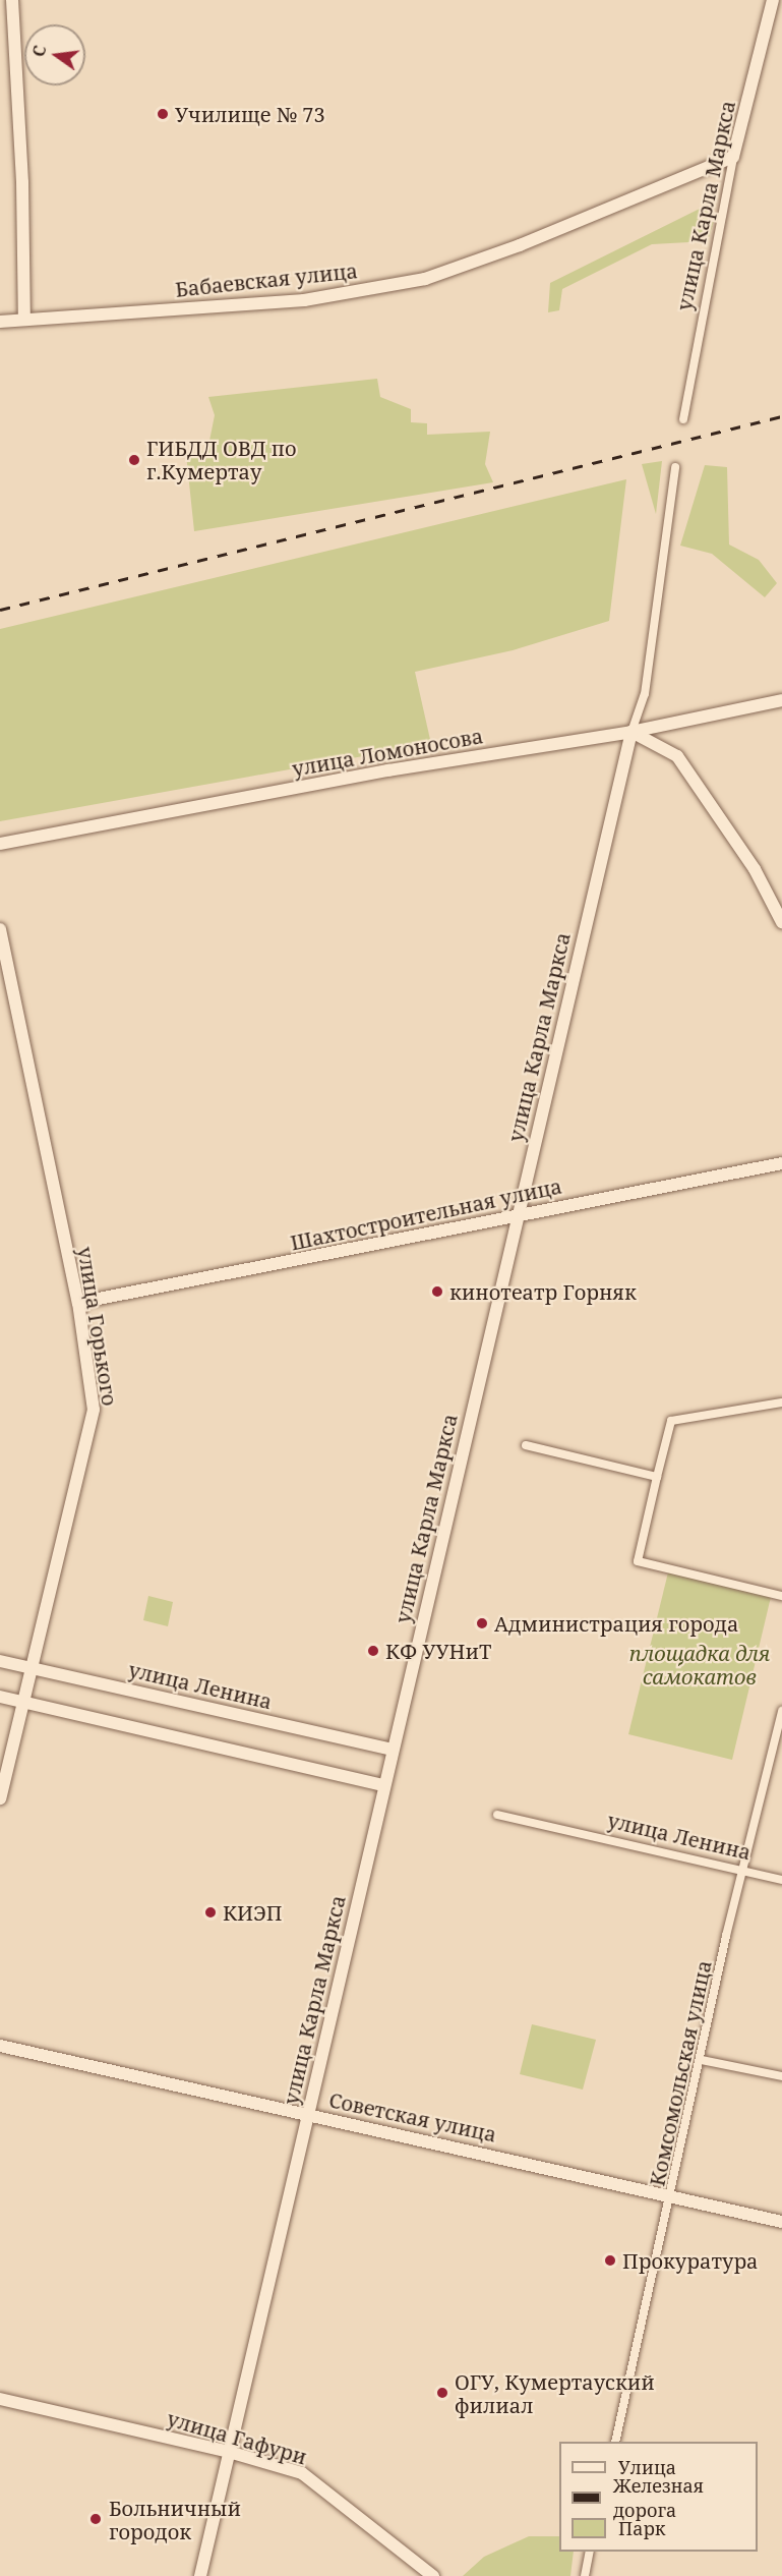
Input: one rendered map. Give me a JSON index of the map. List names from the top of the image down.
{
  "streets": {
    "main road": [
      "улица Карла Маркса",
      "Бабаевская улица",
      "улица Ломоносова",
      "Шахтостроительная улица",
      "улица Горького",
      "улица Ленина",
      "Советская улица",
      "улица Гафури"
    ],
    "street": ["Комсомольская улица"]
  },
  "crossings": [
    ["улица Карла Маркса", "Бабаевская улица"],
    ["улица Карла Маркса", "улица Ломоносова"],
    ["улица Карла Маркса", "Шахтостроительная улица"],
    ["улица Карла Маркса", "улица Ленина"],
    ["улица Карла Маркса", "Советская улица"],
    ["улица Карла Маркса", "улица Гафури"],
    ["Шахтостроительная улица", "улица Горького"],
    ["улица Горького", "улица Ленина"],
    ["улица Ленина", "Комсомольская улица"],
    ["Комсомольская улица", "Советская улица"]
  ],
  "parks": ["площадка для самокатов"],
  "places": [
    "Училище № 73",
    "ГИБДД ОВД по г.Кумертау",
    "кинотеатр Горняк",
    "Администрация города",
    "КФ УУНиТ",
    "КИЭП",
    "Прокуратура",
    "ОГУ, Кумертауский филиал",
    "Больничный городок"
  ],
  "legend": ["Улица", "Железная дорога", "Парк"],
  "north": "left"
}
